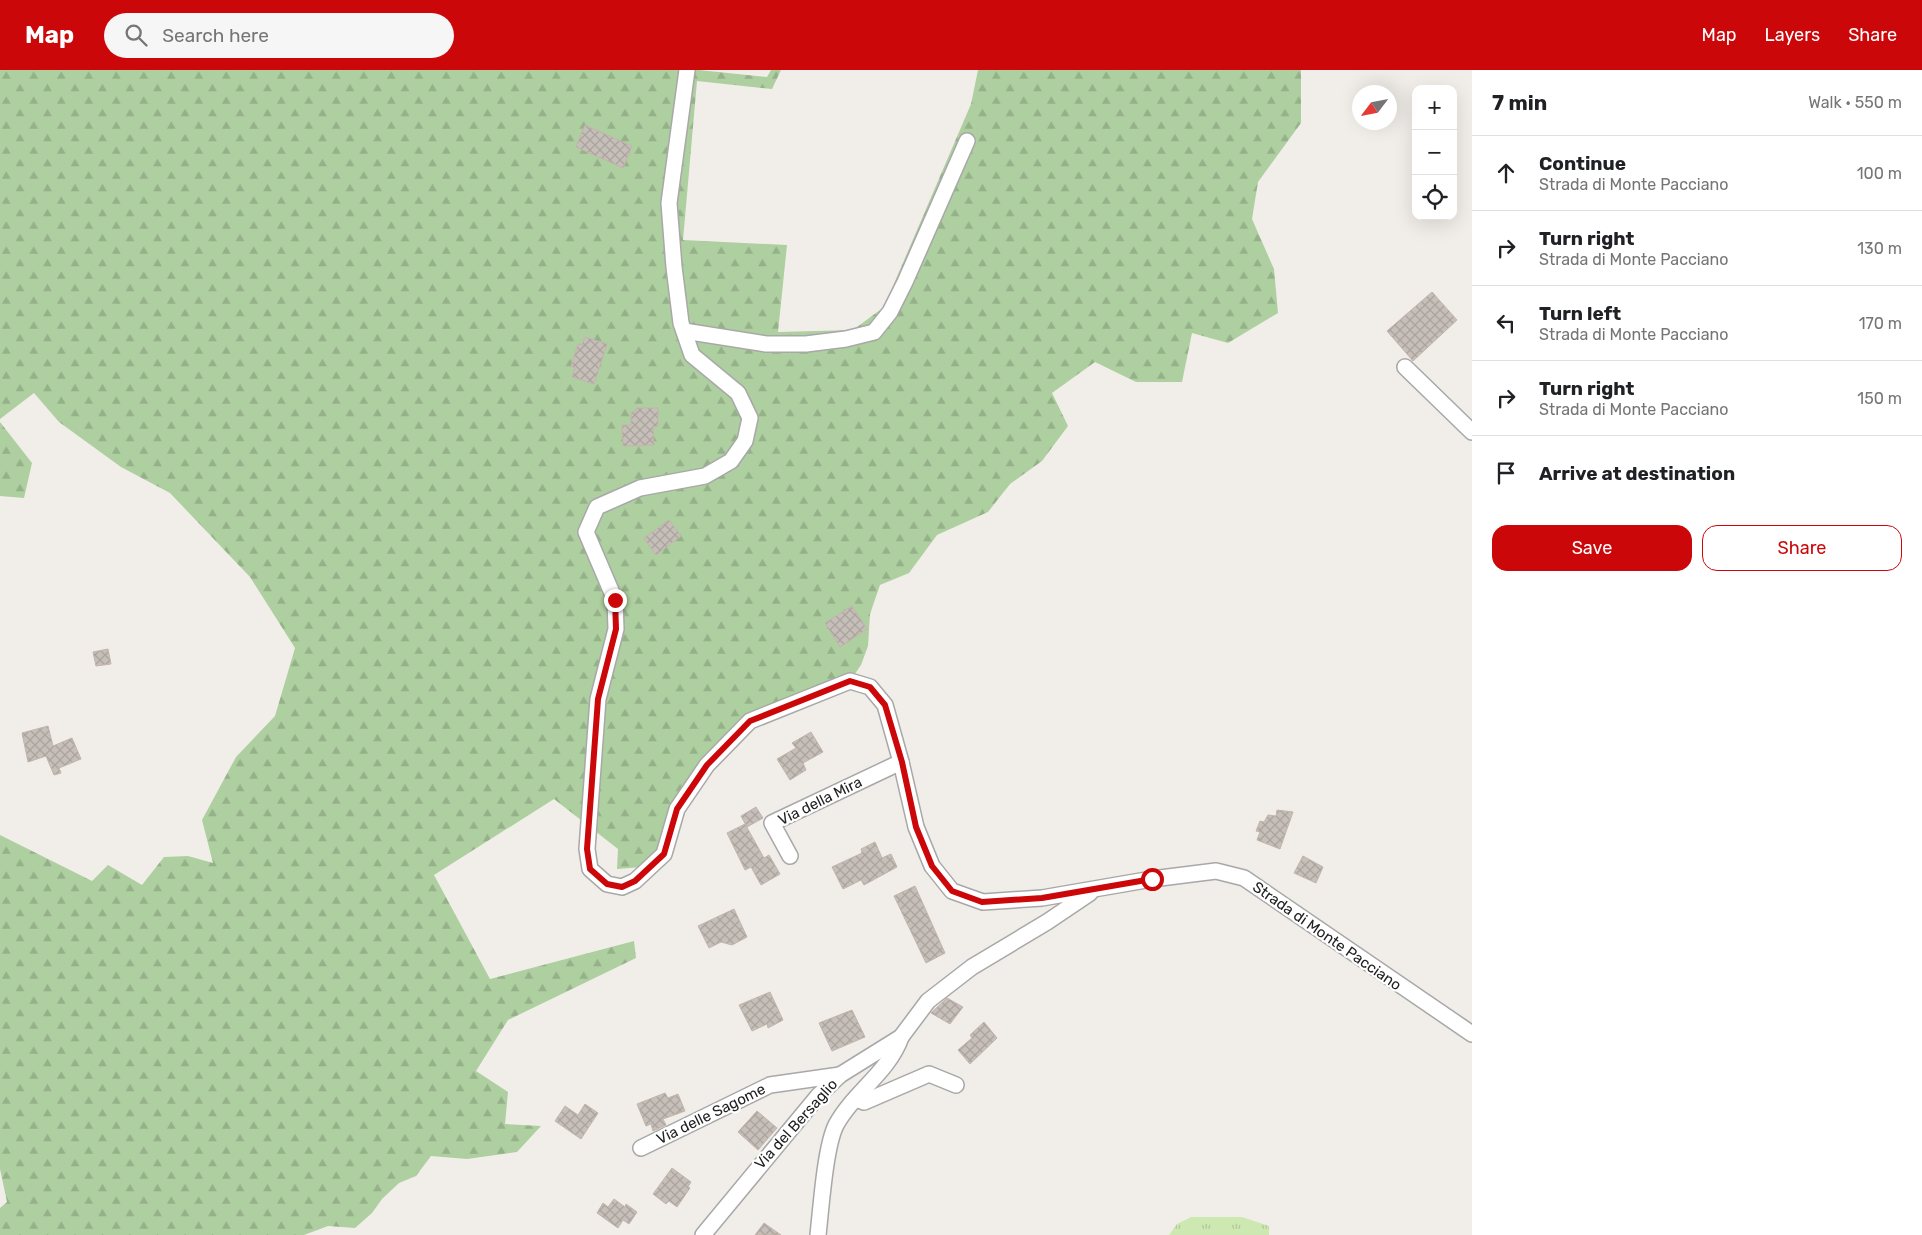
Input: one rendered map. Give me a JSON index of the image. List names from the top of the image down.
{
  "streets": {
    "street": [
      "Via della Mira",
      "Strada di Monte Pacciano",
      "Via delle Sagome",
      "Via del Bersaglio"
    ]
  },
  "crossings": [
    ["Via della Mira", "Strada di Monte Pacciano"],
    ["Strada di Monte Pacciano", "Via del Bersaglio"],
    ["Via delle Sagome", "Via del Bersaglio"]
  ],
  "north": "bottom left",
  "page": {
    "header": "Map",
    "search": "Search here",
    "nav": ["Map", "Layers", "Share"],
    "heading": ["7 min", "Walk · 550 m"],
    "map_buttons": ["+", "−"],
    "list": [
      ["Continue", "Strada di Monte Pacciano", "100 m"],
      ["Turn right", "Strada di Monte Pacciano", "130 m"],
      ["Turn left", "Strada di Monte Pacciano", "170 m"],
      ["Turn right", "Strada di Monte Pacciano", "150 m"],
      "Arrive at destination"
    ],
    "buttons": ["Save", "Share"]
  }
}
